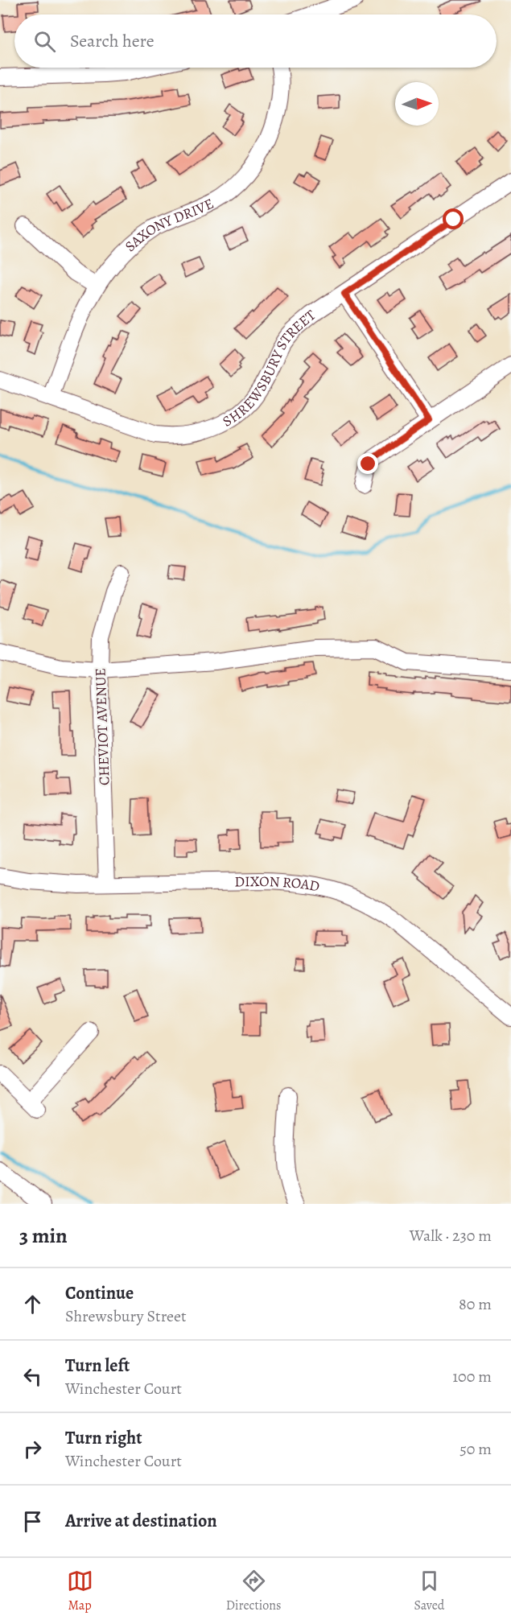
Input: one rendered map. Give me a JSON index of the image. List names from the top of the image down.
{
  "streets": {
    "street": [
      "SAXONY DRIVE",
      "SHREWSBURY STREET",
      "CHEVIOT AVENUE",
      "DIXON ROAD"
    ]
  },
  "crossings": [
    ["SAXONY DRIVE", "SHREWSBURY STREET"],
    ["CHEVIOT AVENUE", "DIXON ROAD"]
  ],
  "north": "right",
  "page": {
    "search": "Search here",
    "heading": ["3 min", "Walk · 230 m"],
    "list": [
      ["Continue", "Shrewsbury Street", "80 m"],
      ["Turn left", "Winchester Court", "100 m"],
      ["Turn right", "Winchester Court", "50 m"],
      "Arrive at destination"
    ],
    "nav": ["Map", "Directions", "Saved"]
  }
}
